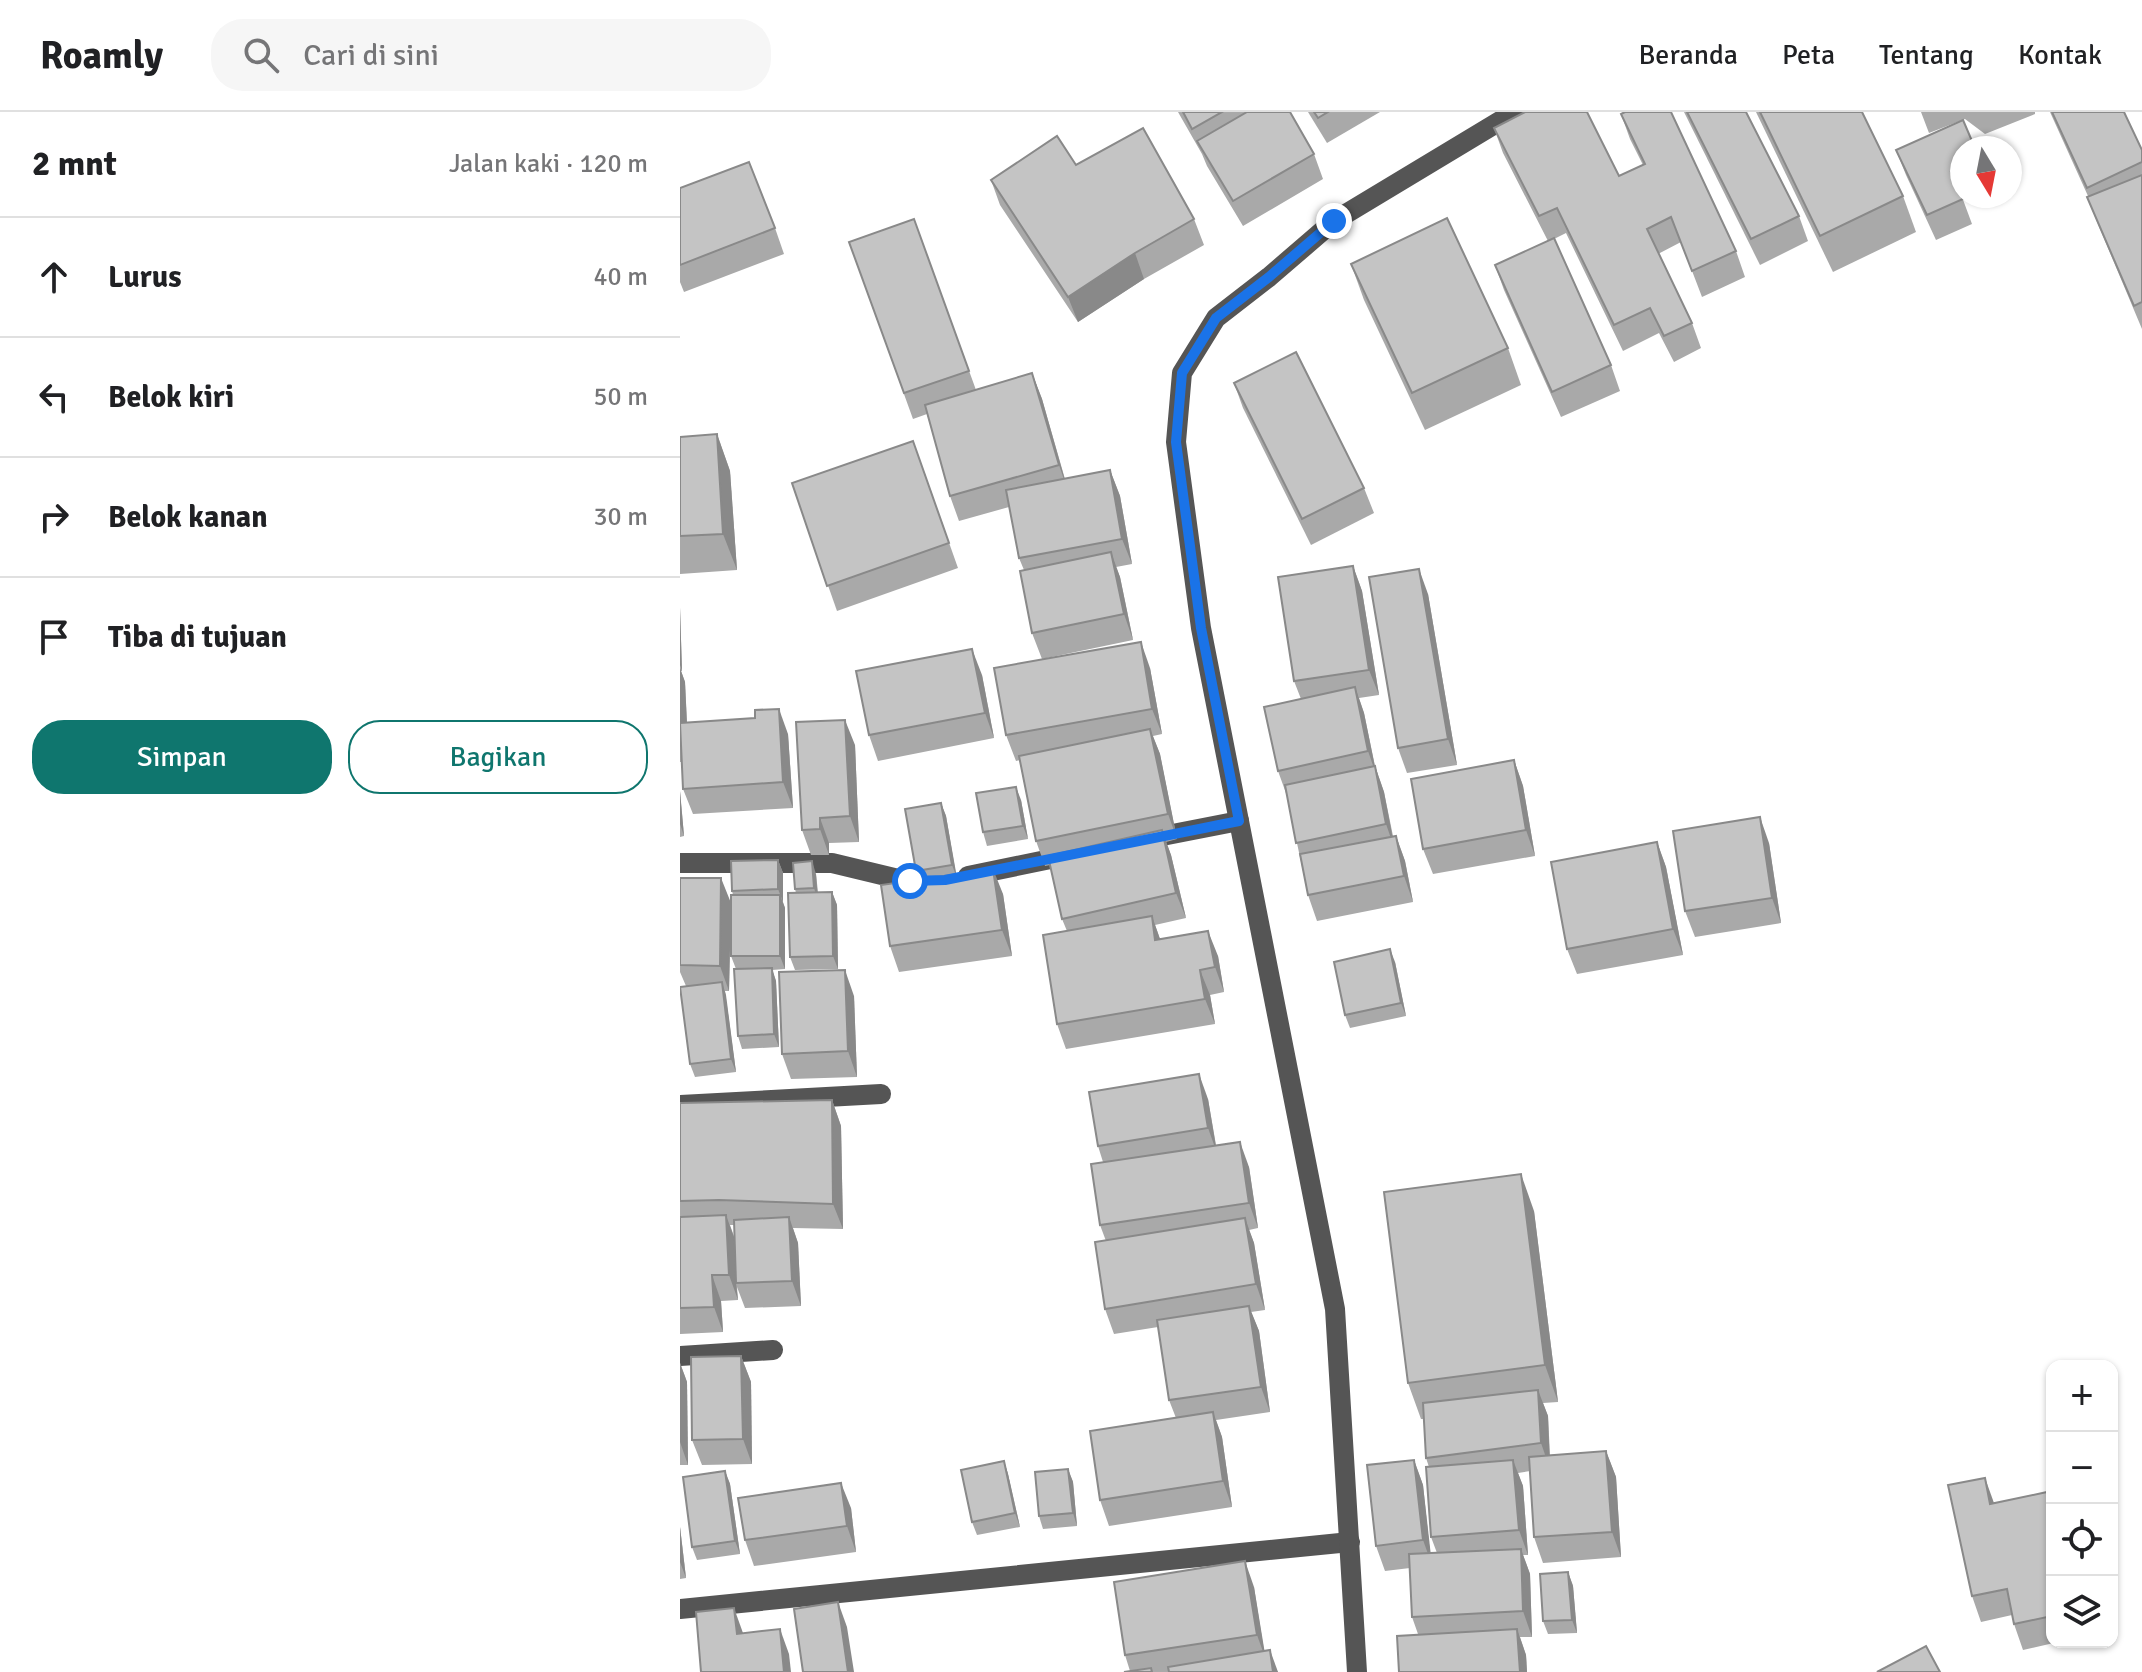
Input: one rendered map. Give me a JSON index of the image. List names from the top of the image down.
{
  "north": "bottom",
  "page": {
    "header": "Roamly",
    "search": "Cari di sini",
    "nav": [
      "Beranda",
      "Peta",
      "Tentang",
      "Kontak"
    ],
    "heading": ["2 mnt", "Jalan kaki · 120 m"],
    "list": [
      ["Lurus", "40 m"],
      ["Belok kiri", "50 m"],
      ["Belok kanan", "30 m"],
      "Tiba di tujuan"
    ],
    "buttons": ["Simpan", "Bagikan"],
    "map_buttons": ["+", "−"]
  }
}
